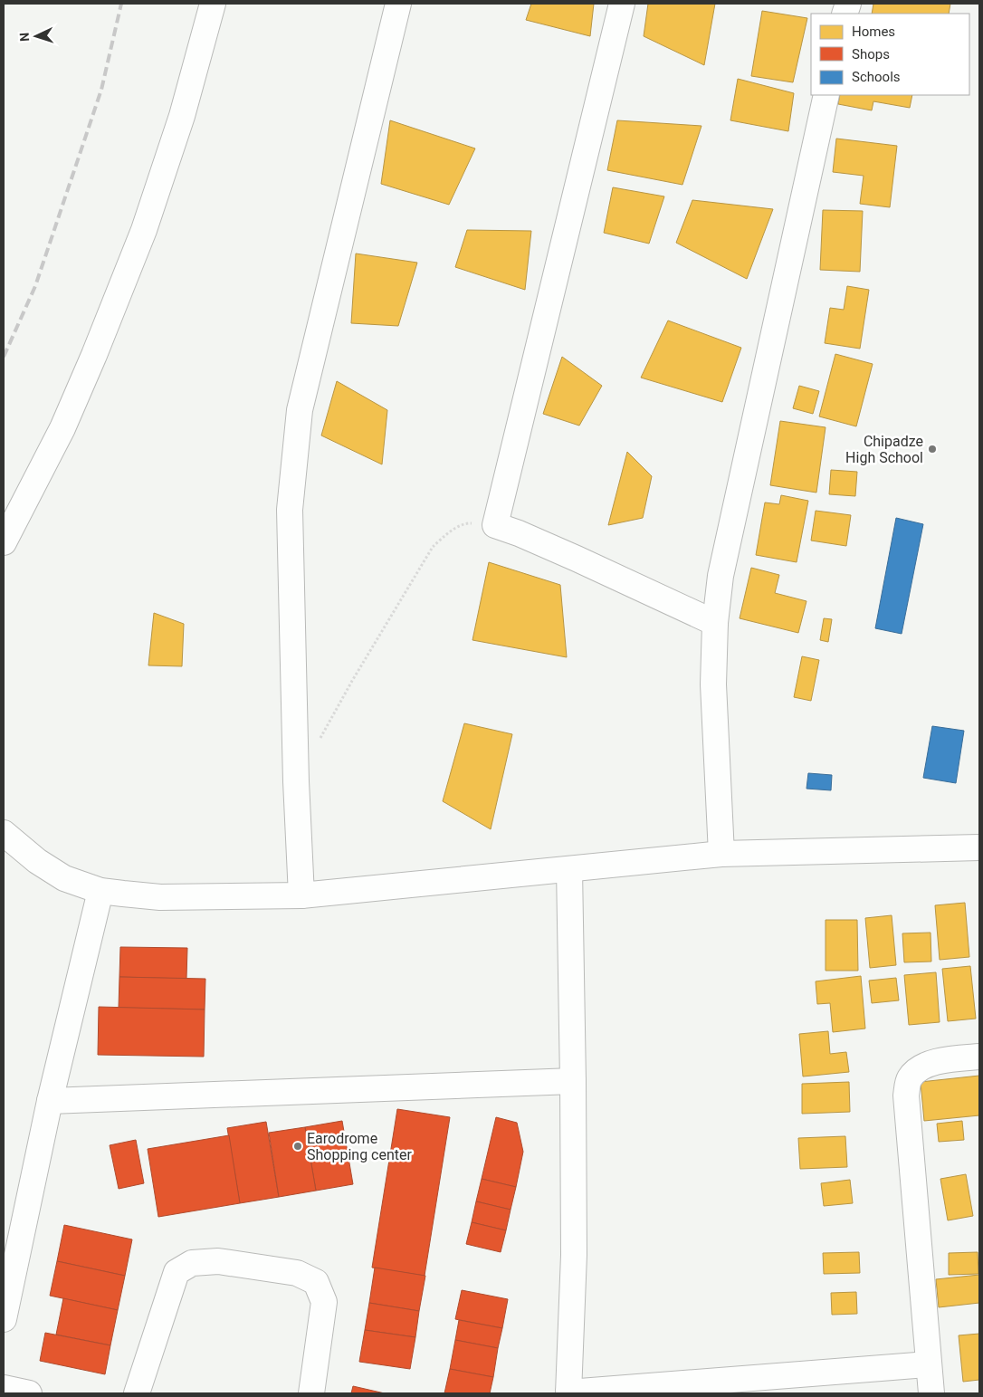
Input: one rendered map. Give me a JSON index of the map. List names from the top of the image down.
{
  "places": ["Chipadze High School", "Earodrome Shopping center"],
  "legend": ["Homes", "Shops", "Schools"],
  "north": "left"
}
